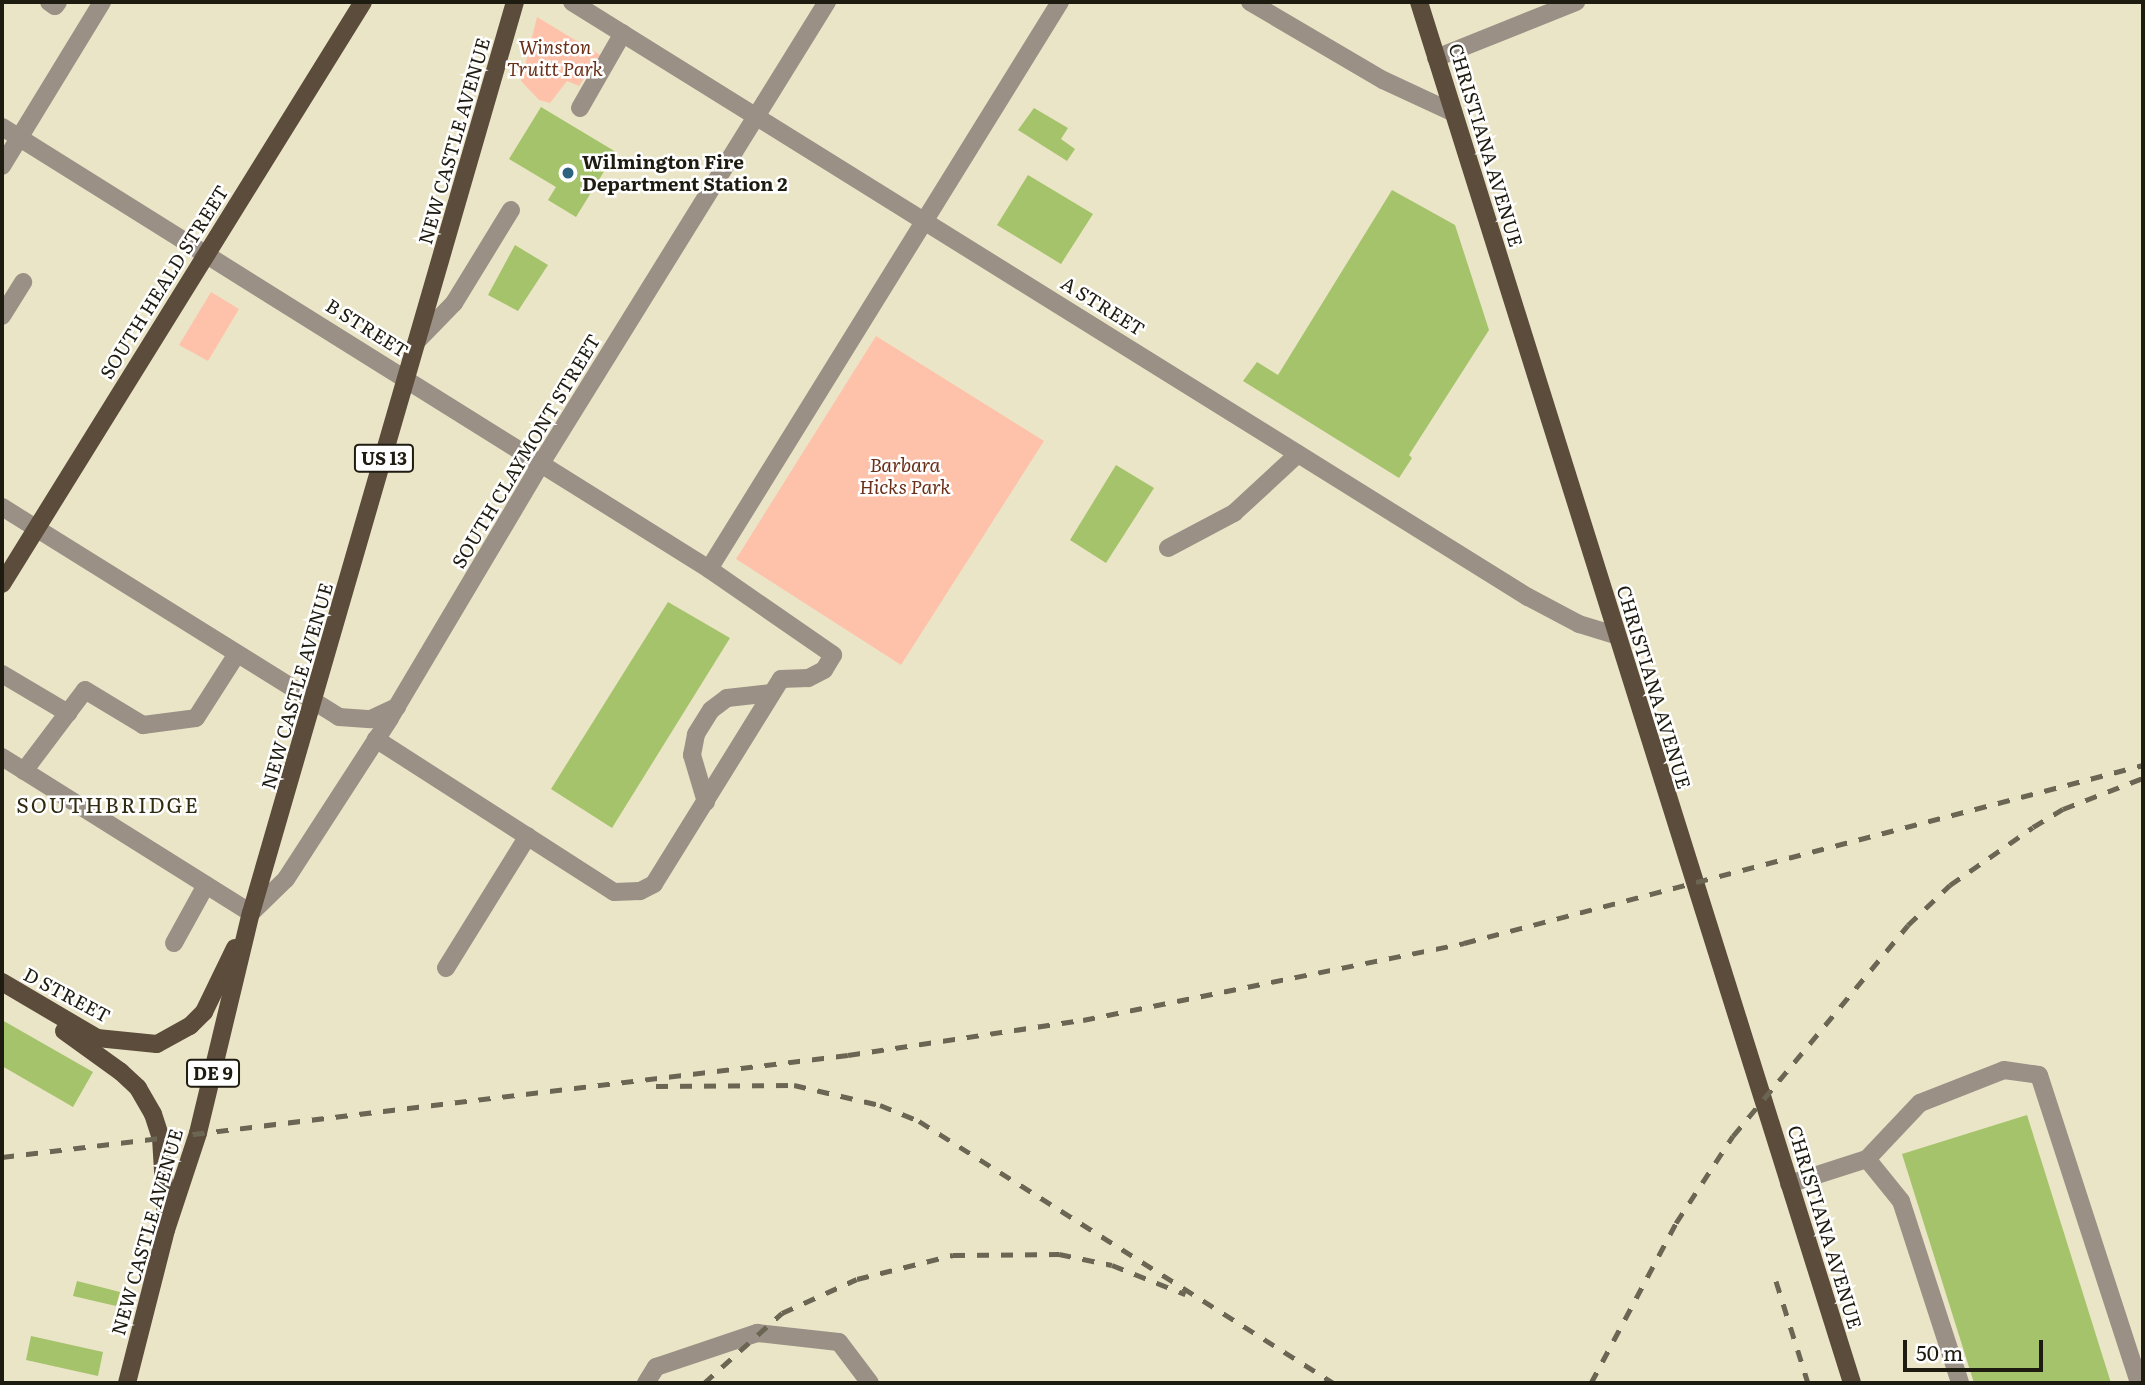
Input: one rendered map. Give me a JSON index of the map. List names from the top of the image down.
{
  "streets": {
    "main road": [
      "NEW CASTLE AVENUE",
      "CHRISTIANA AVENUE",
      "SOUTH HEALD STREET",
      "US 13",
      "D STREET",
      "DE 9"
    ],
    "street": ["A STREET", "B STREET", "SOUTH CLAYMONT STREET"]
  },
  "crossings": [
    ["NEW CASTLE AVENUE", "B STREET"],
    ["NEW CASTLE AVENUE", "SOUTH CLAYMONT STREET"],
    ["NEW CASTLE AVENUE", "D STREET"],
    ["CHRISTIANA AVENUE", "A STREET"],
    ["SOUTH HEALD STREET", "B STREET"],
    ["A STREET", "SOUTH CLAYMONT STREET"],
    ["B STREET", "SOUTH CLAYMONT STREET"],
    ["SOUTH CLAYMONT STREET", "D STREET"]
  ],
  "districts": ["SOUTHBRIDGE"],
  "parks": ["Winston Truitt Park", "Barbara Hicks Park"],
  "places": ["Wilmington Fire Department Station 2"],
  "scale_bar": "50 m"
}
